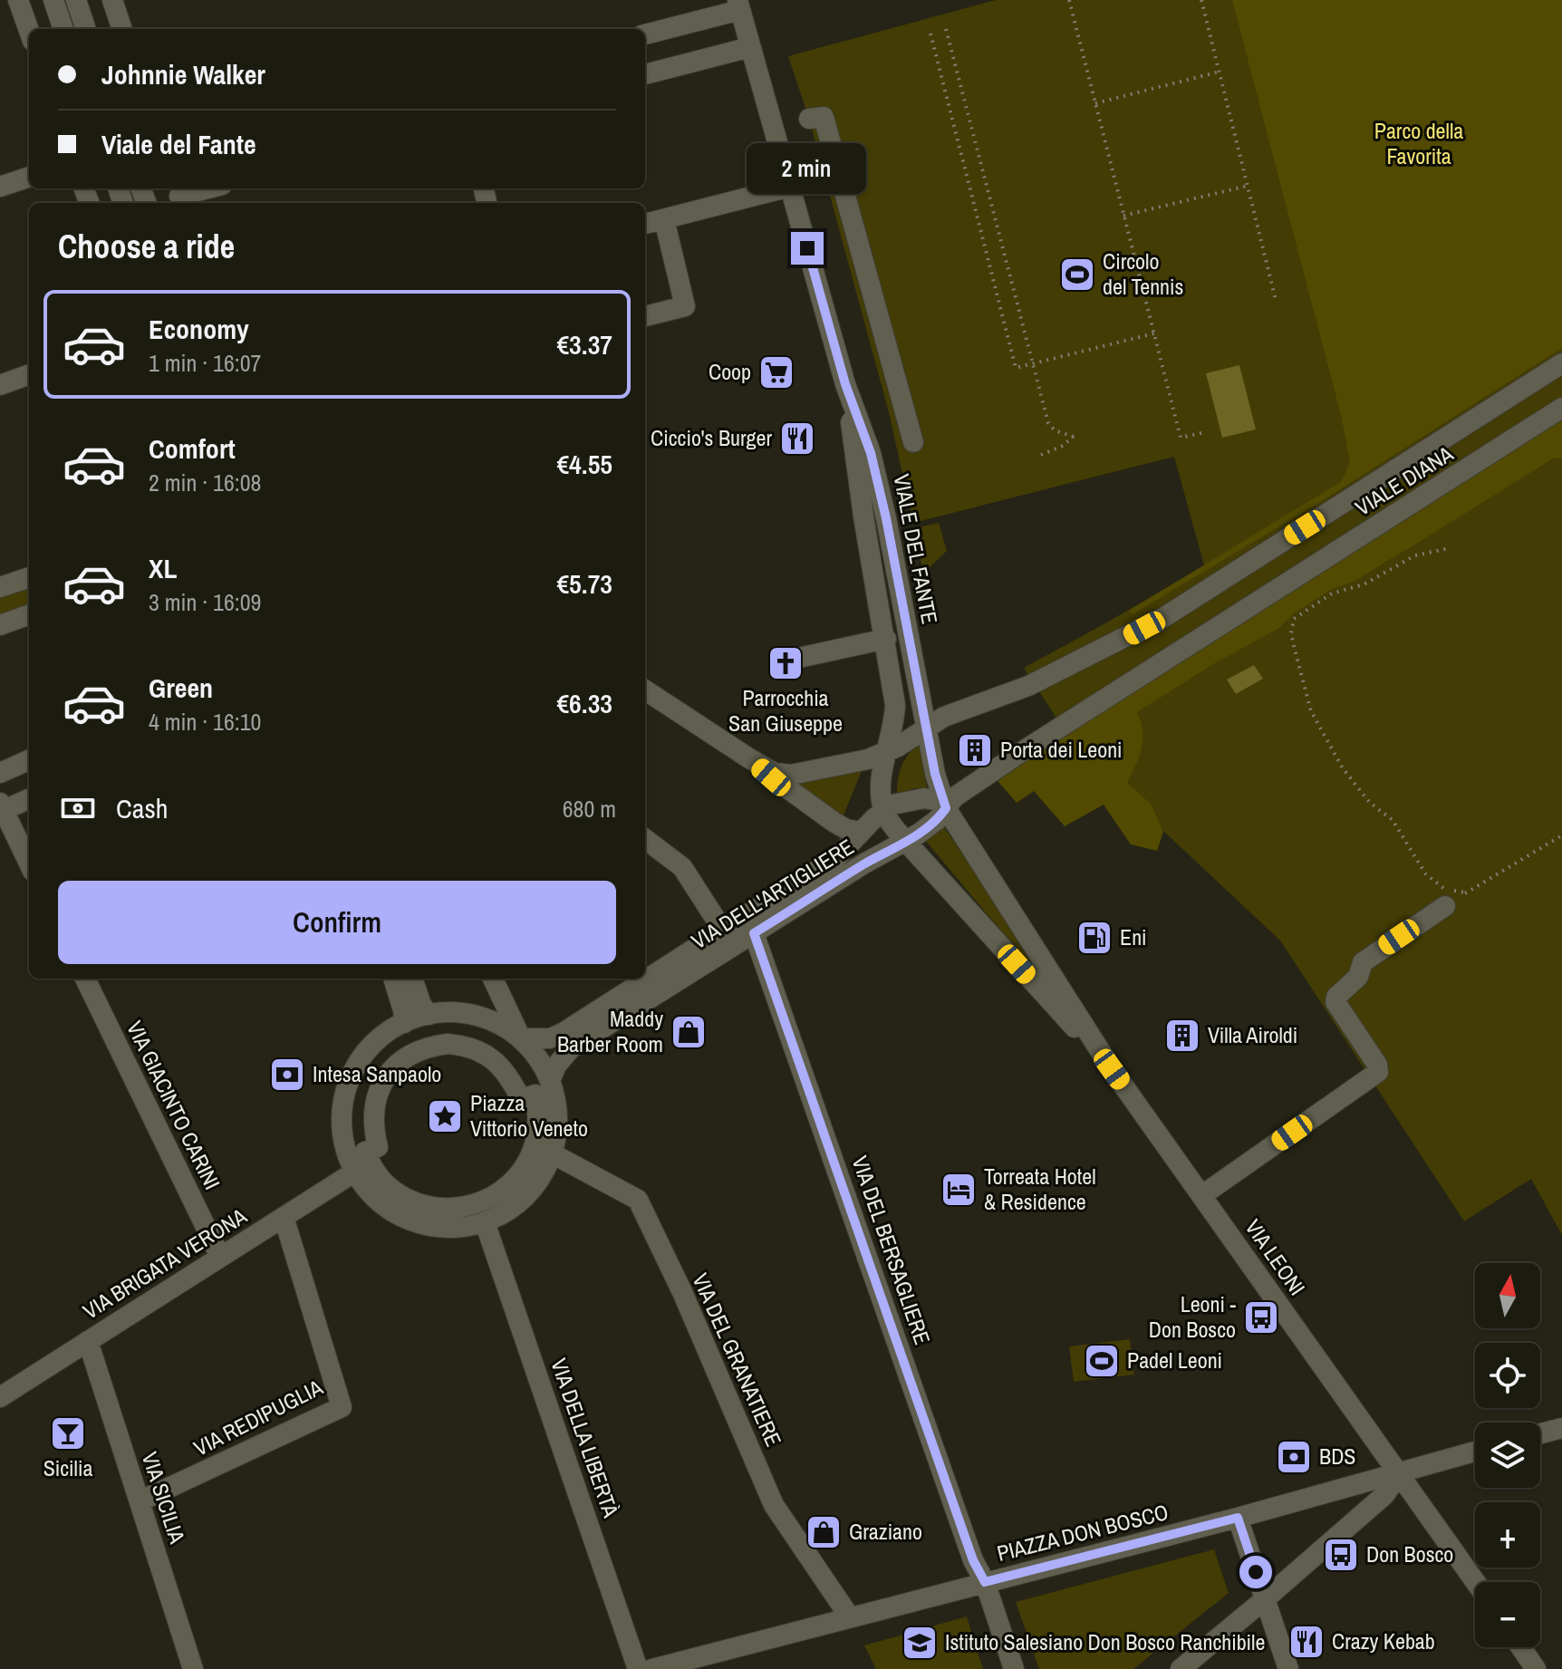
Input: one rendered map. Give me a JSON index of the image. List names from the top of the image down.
{
  "streets": {
    "street": [
      "VIALE DIANA",
      "VIALE DEL FANTE",
      "VIA DELL'ARTIGLIERE",
      "VIA GIACINTO CARINI",
      "VIA DEL BERSAGLIERE",
      "VIA LEONI",
      "VIA BRIGATA VERONA",
      "VIA DEL GRANATIERE",
      "VIA REDIPUGLIA",
      "VIA DELLA LIBERTÀ",
      "VIA SICILIA",
      "PIAZZA DON BOSCO"
    ]
  },
  "crossings": [
    ["VIALE DIANA", "VIALE DEL FANTE"],
    ["VIALE DIANA", "VIA DELL'ARTIGLIERE"],
    ["VIALE DIANA", "VIA LEONI"],
    ["VIALE DEL FANTE", "VIA LEONI"],
    ["VIA DELL'ARTIGLIERE", "VIA DEL BERSAGLIERE"],
    ["VIA DELL'ARTIGLIERE", "VIA LEONI"],
    ["VIA GIACINTO CARINI", "VIA BRIGATA VERONA"],
    ["VIA DEL BERSAGLIERE", "PIAZZA DON BOSCO"],
    ["VIA LEONI", "PIAZZA DON BOSCO"],
    ["VIA BRIGATA VERONA", "VIA REDIPUGLIA"],
    ["VIA BRIGATA VERONA", "VIA SICILIA"],
    ["VIA REDIPUGLIA", "VIA SICILIA"]
  ],
  "parks": ["Parco della Favorita"],
  "places": {
    "sports": ["Circolo del Tennis", "Padel Leoni"],
    "supermarket": ["Coop"],
    "restaurant": ["Ciccio's Burger", "Crazy Kebab"],
    "church": ["Parrocchia San Giuseppe"],
    "building": ["Porta dei Leoni", "Villa Airoldi"],
    "fuel station": ["Eni"],
    "shop": ["Maddy Barber Room", "Graziano"],
    "bank": ["Intesa Sanpaolo", "BDS"],
    "place": ["Piazza Vittorio Veneto"],
    "hotel": ["Torreata Hotel & Residence"],
    "bus stop": ["Leoni - Don Bosco", "Don Bosco"],
    "bar": ["Sicilia"],
    "school or university": ["Istituto Salesiano Don Bosco Ranchibile"]
  },
  "north": "top",
  "page": {
    "banner": ["Johnnie Walker", "Viale del Fante"],
    "bubble": "2 min",
    "heading": "Choose a ride",
    "list": [
      {
        "name": "Economy",
        "note": "1 min · 16:07",
        "value": "€3.37"
      },
      {
        "name": "Comfort",
        "note": "2 min · 16:08",
        "value": "€4.55"
      },
      {
        "name": "XL",
        "note": "3 min · 16:09",
        "value": "€5.73"
      },
      {
        "name": "Green",
        "note": "4 min · 16:10",
        "value": "€6.33"
      }
    ],
    "pay": ["Cash", "680 m"],
    "buttons": "Confirm",
    "map_buttons": ["+", "−"]
  }
}
